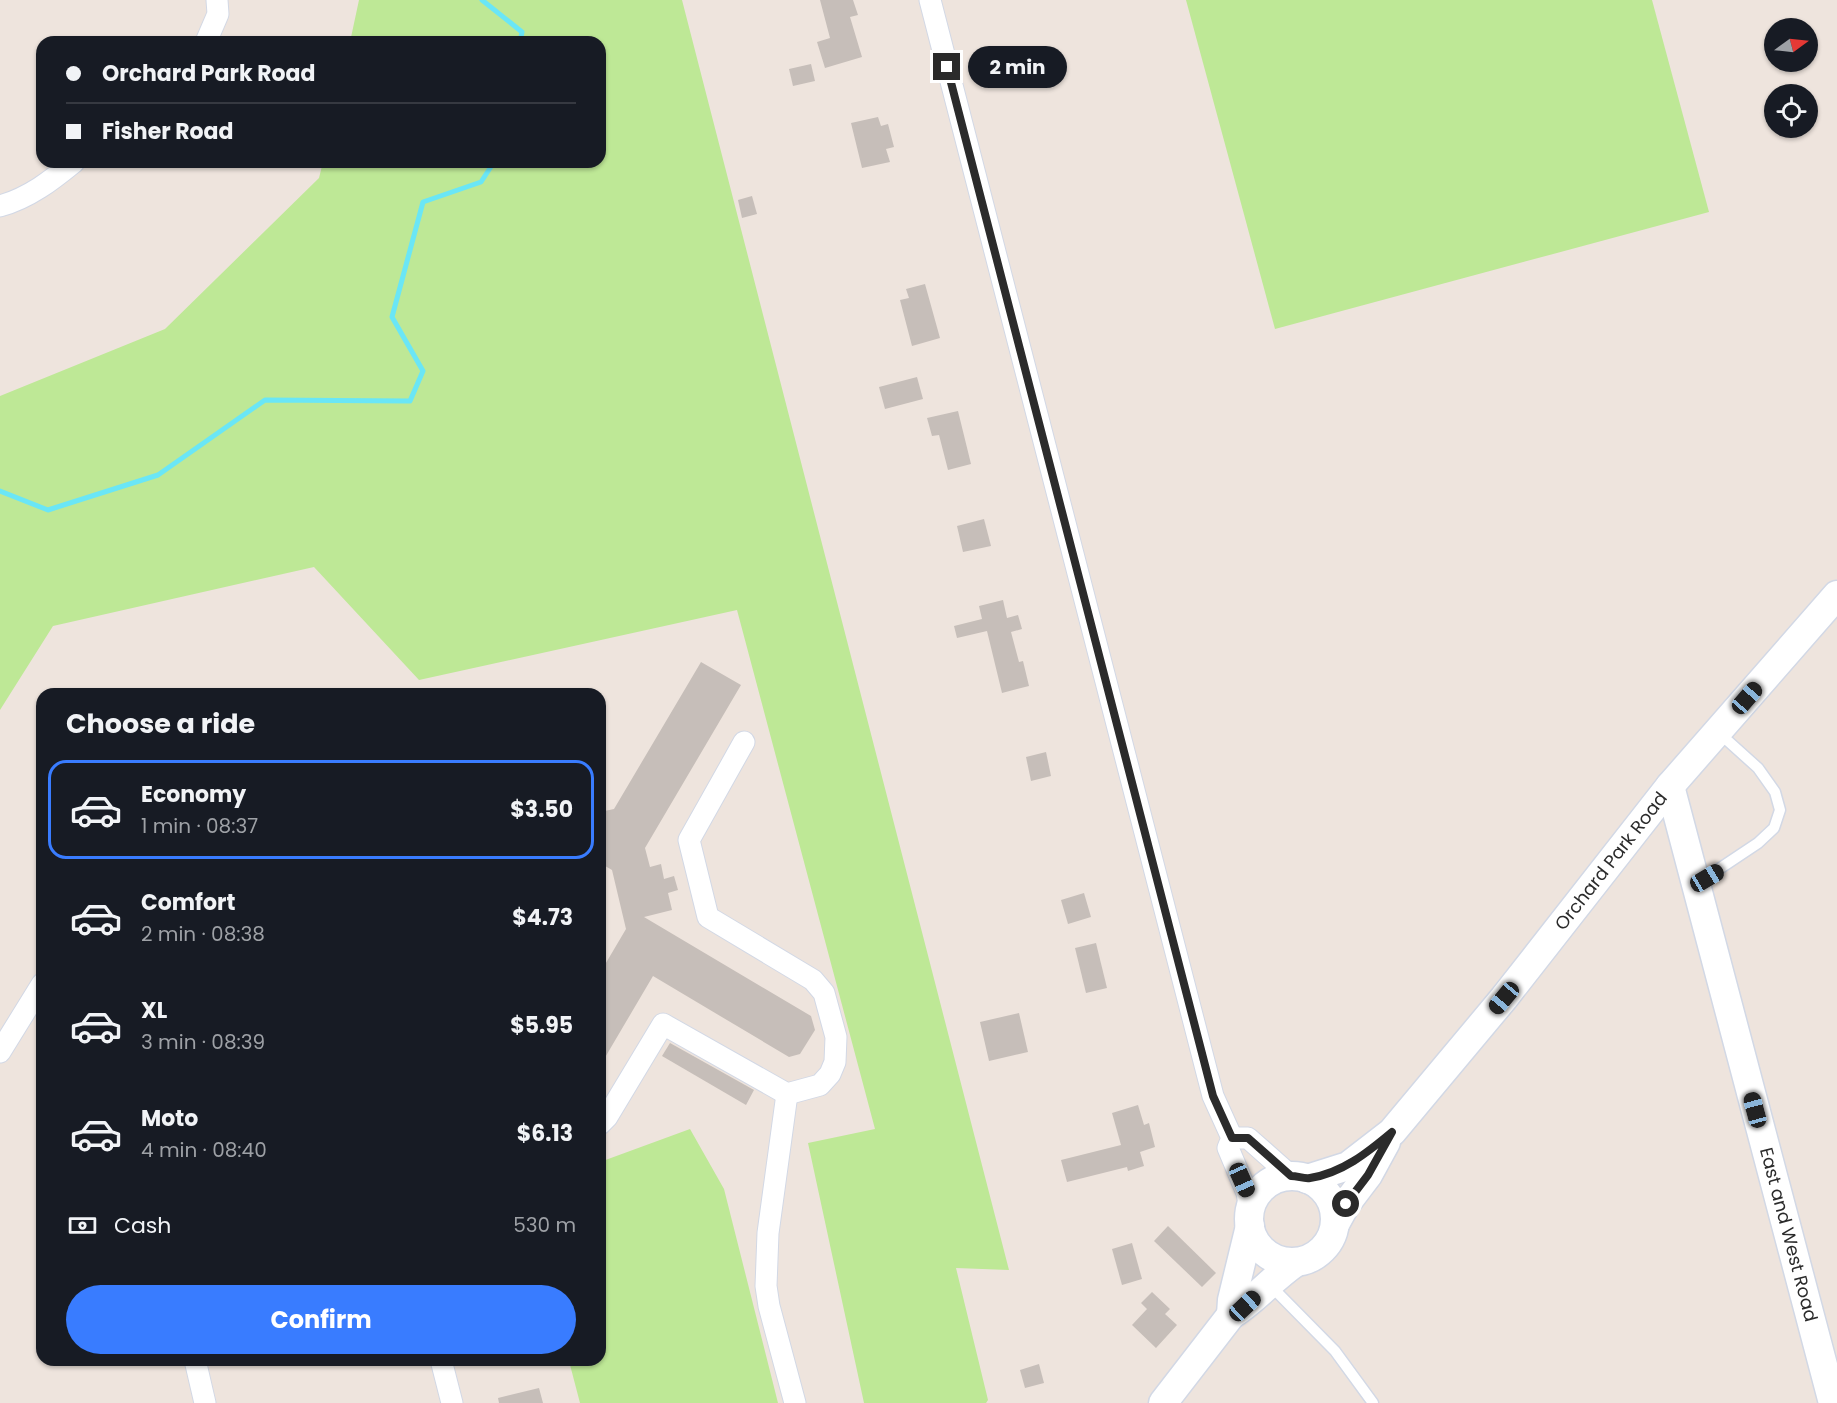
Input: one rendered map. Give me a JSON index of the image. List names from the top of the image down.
{
  "streets": {
    "main road": ["Orchard Park Road", "East and West Road"]
  },
  "crossings": [
    ["Orchard Park Road", "East and West Road"]
  ],
  "north": "right",
  "page": {
    "banner": ["Orchard Park Road", "Fisher Road"],
    "bubble": "2 min",
    "heading": "Choose a ride",
    "list": [
      {
        "name": "Economy",
        "note": "1 min · 08:37",
        "value": "$3.50"
      },
      {
        "name": "Comfort",
        "note": "2 min · 08:38",
        "value": "$4.73"
      },
      {
        "name": "XL",
        "note": "3 min · 08:39",
        "value": "$5.95"
      },
      {
        "name": "Moto",
        "note": "4 min · 08:40",
        "value": "$6.13"
      }
    ],
    "pay": ["Cash", "530 m"],
    "buttons": "Confirm"
  }
}
